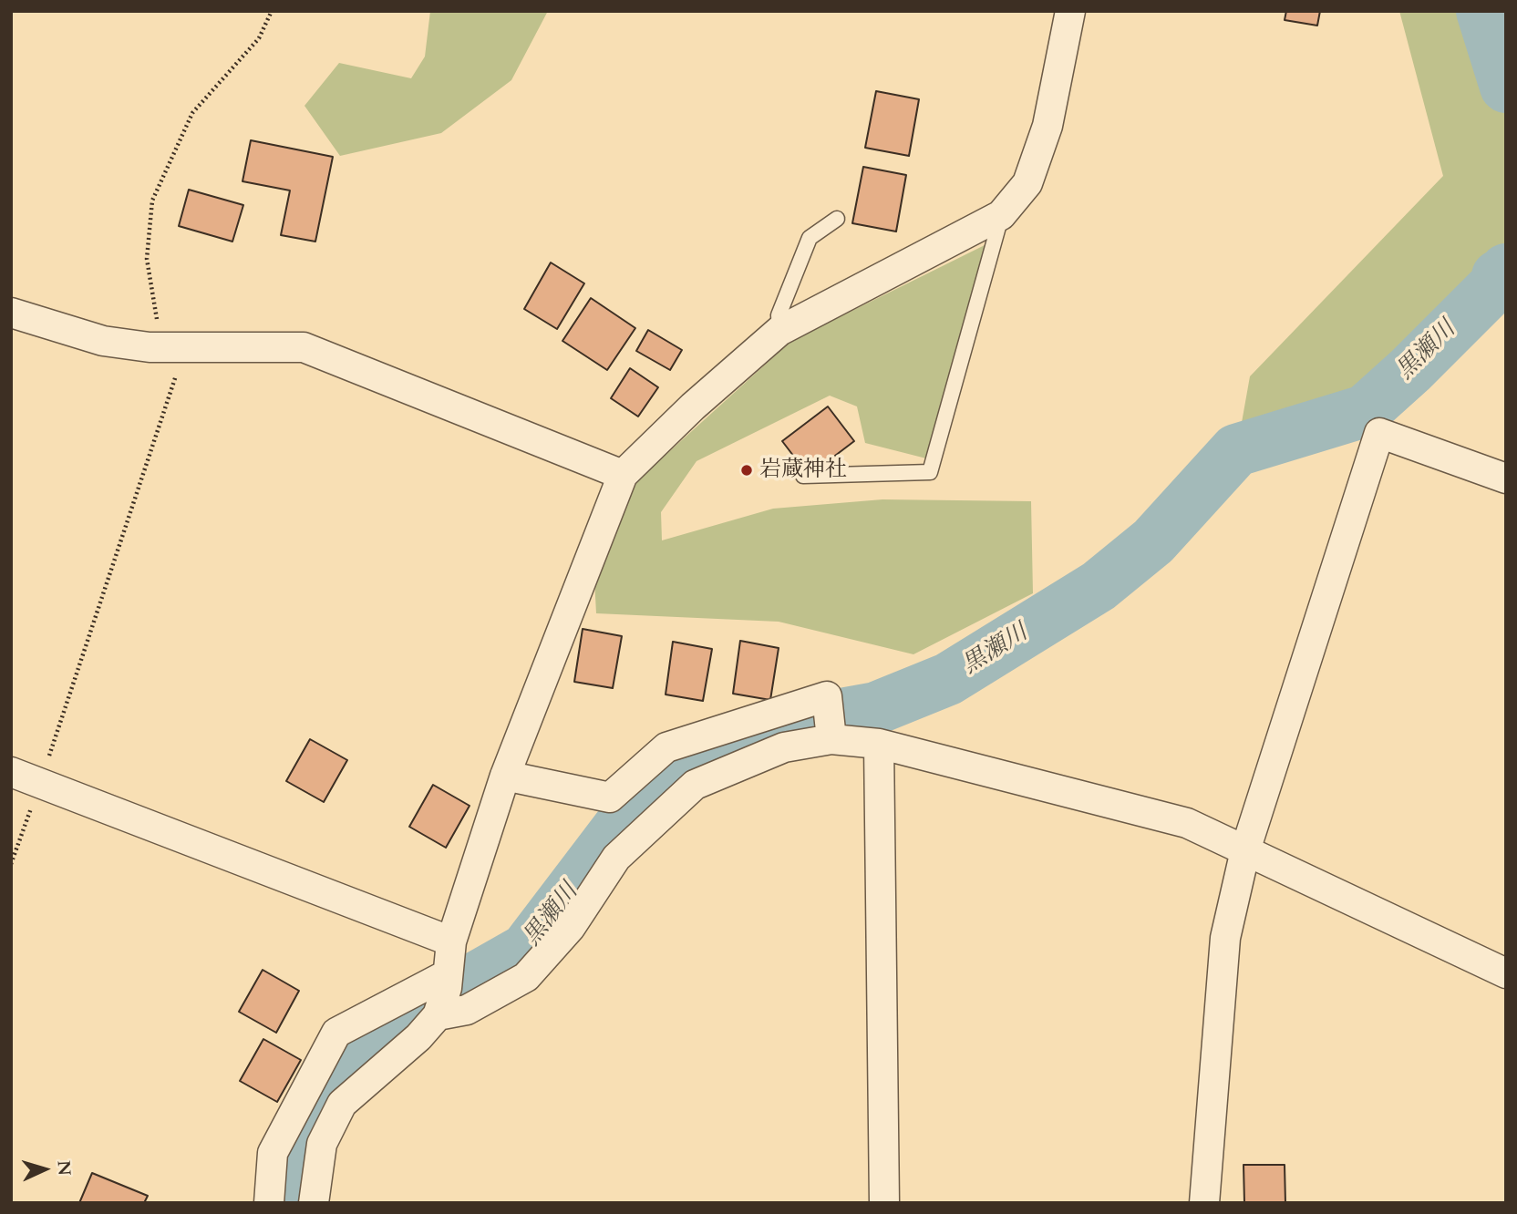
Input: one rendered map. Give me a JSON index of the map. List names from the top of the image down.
{
  "water": ["黒瀬川"],
  "places": ["岩蔵神社"],
  "north": "right"
}
